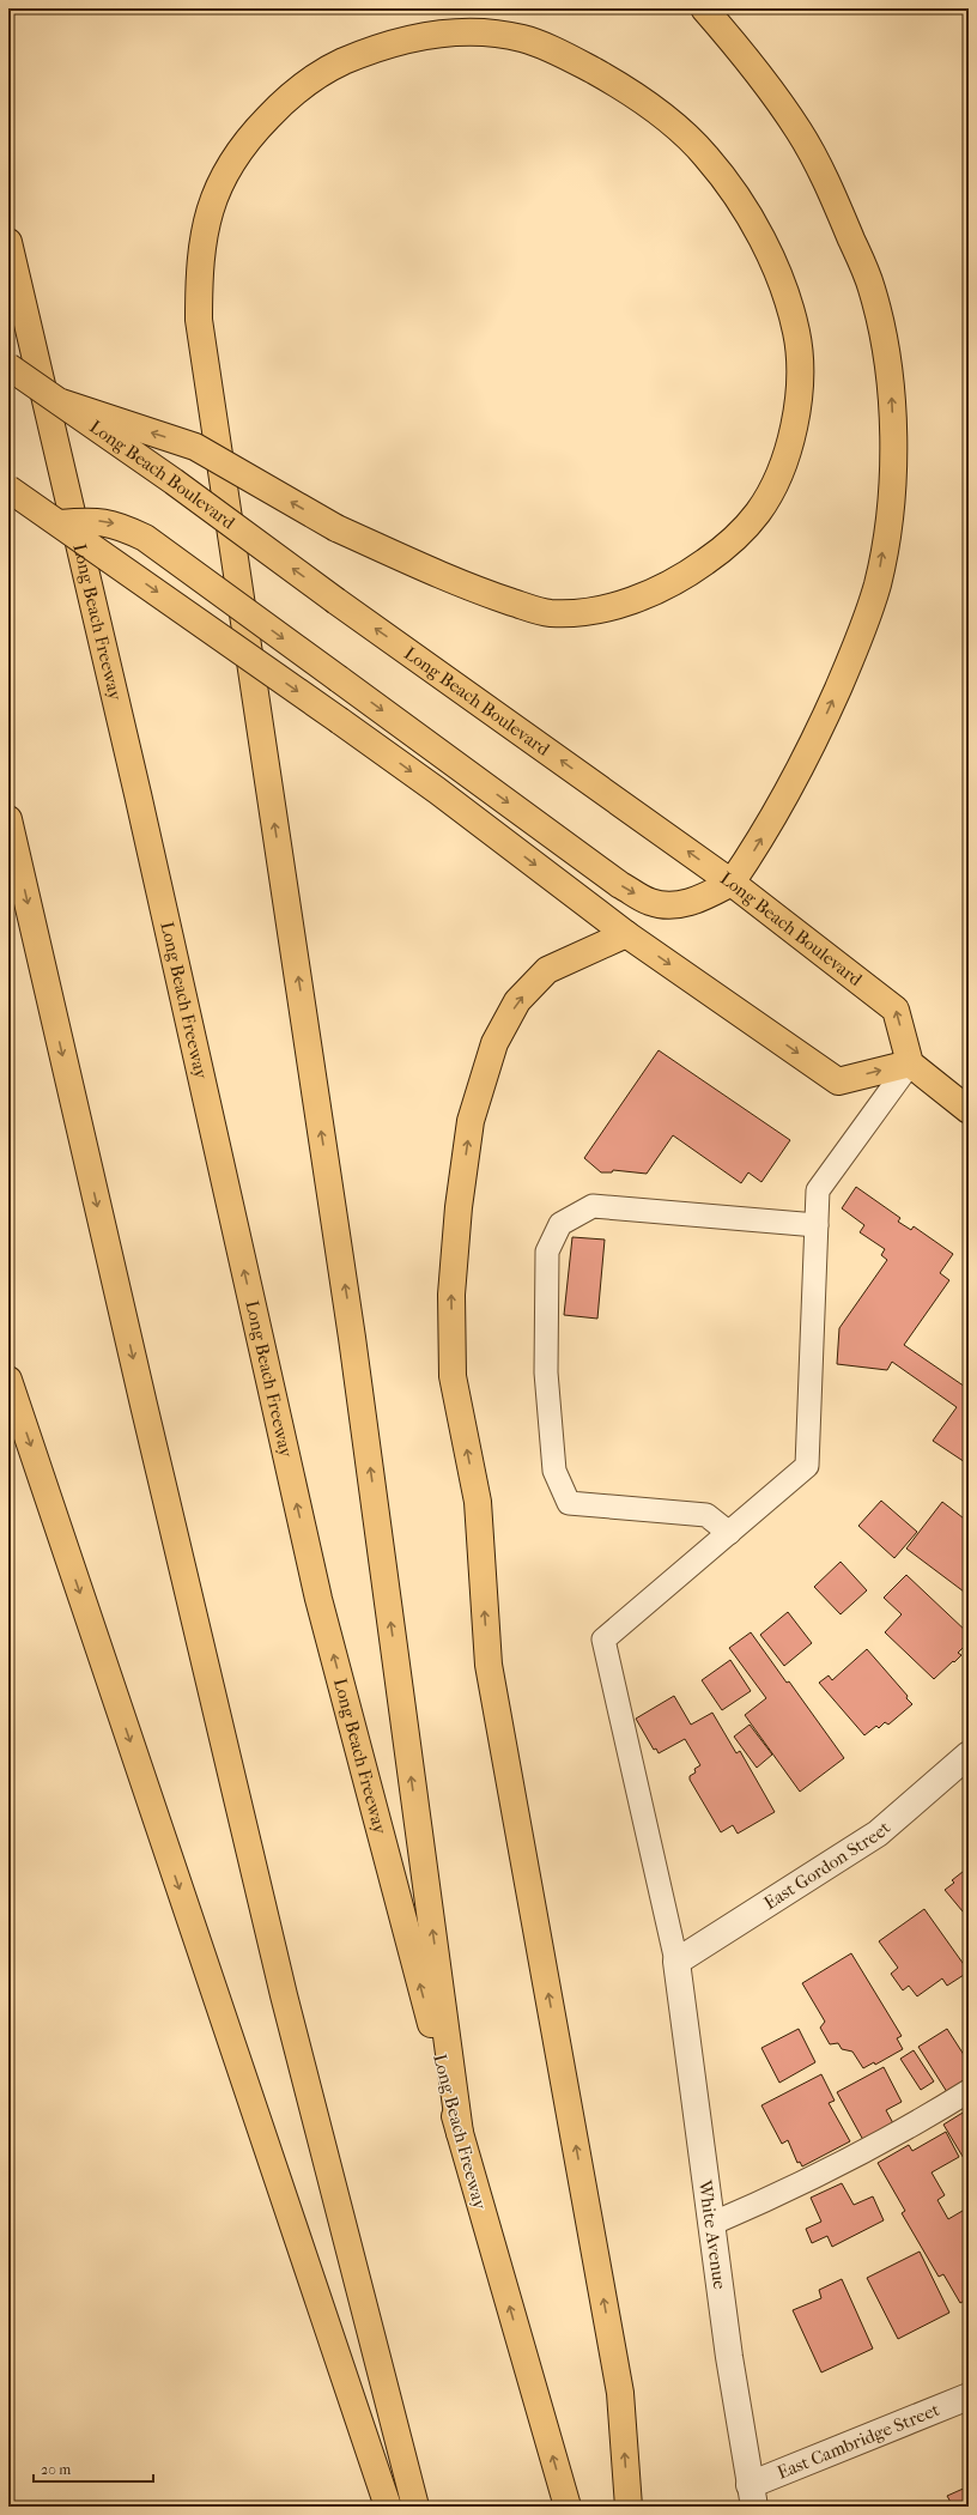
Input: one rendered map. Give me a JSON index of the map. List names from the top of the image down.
{
  "streets": {
    "main road": ["Long Beach Boulevard", "Long Beach Freeway"],
    "street": ["East Gordon Street", "White Avenue", "East Cambridge Street"]
  },
  "crossings": [
    ["East Gordon Street", "White Avenue"],
    ["White Avenue", "East Cambridge Street"]
  ],
  "scale_bar": "20 m"
}
